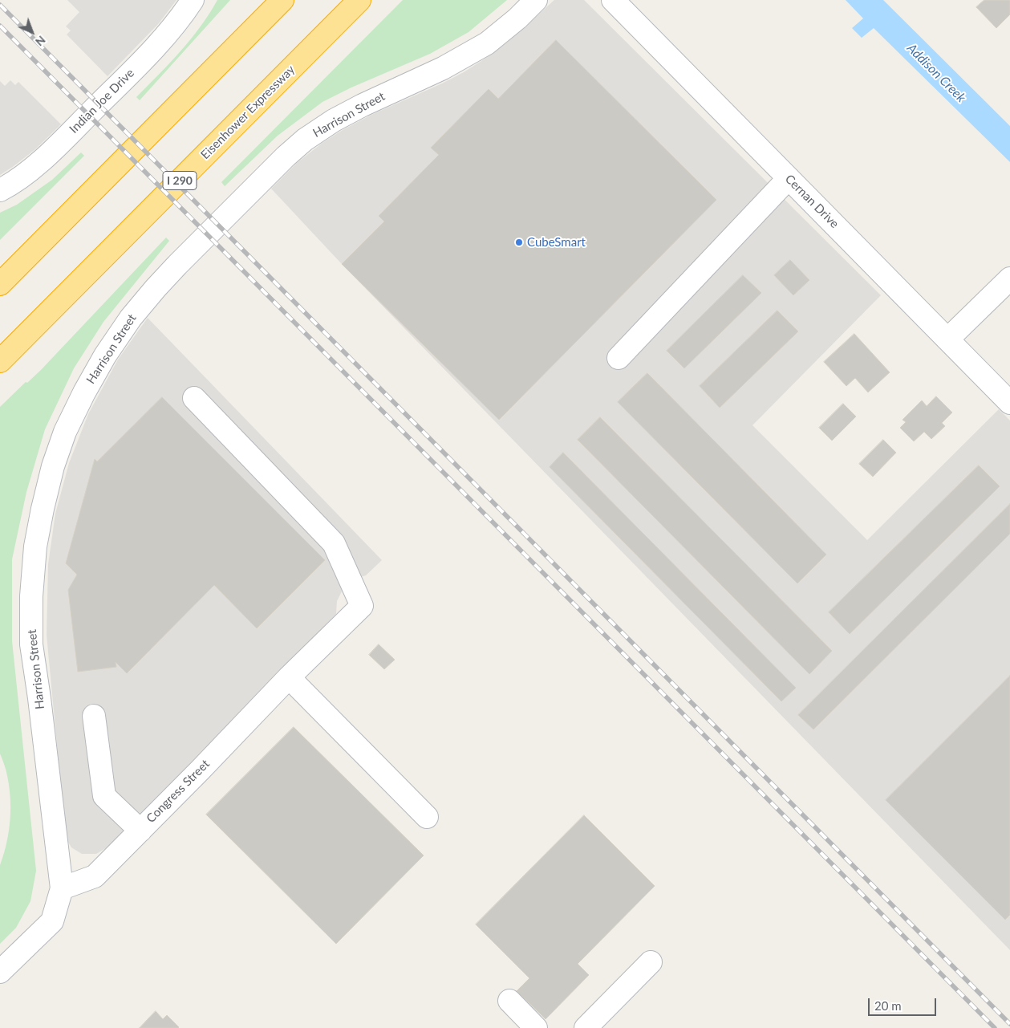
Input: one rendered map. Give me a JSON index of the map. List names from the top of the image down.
{
  "streets": {
    "highway": ["Eisenhower Expressway", "I 290"],
    "street": [
      "Indian Joe Drive",
      "Harrison Street",
      "Cernan Drive",
      "Congress Street"
    ]
  },
  "crossings": [
    ["Harrison Street", "Congress Street"]
  ],
  "water": ["Addison Creek"],
  "places": ["CubeSmart"],
  "scale_bar": "20 m",
  "north": "bottom right"
}
